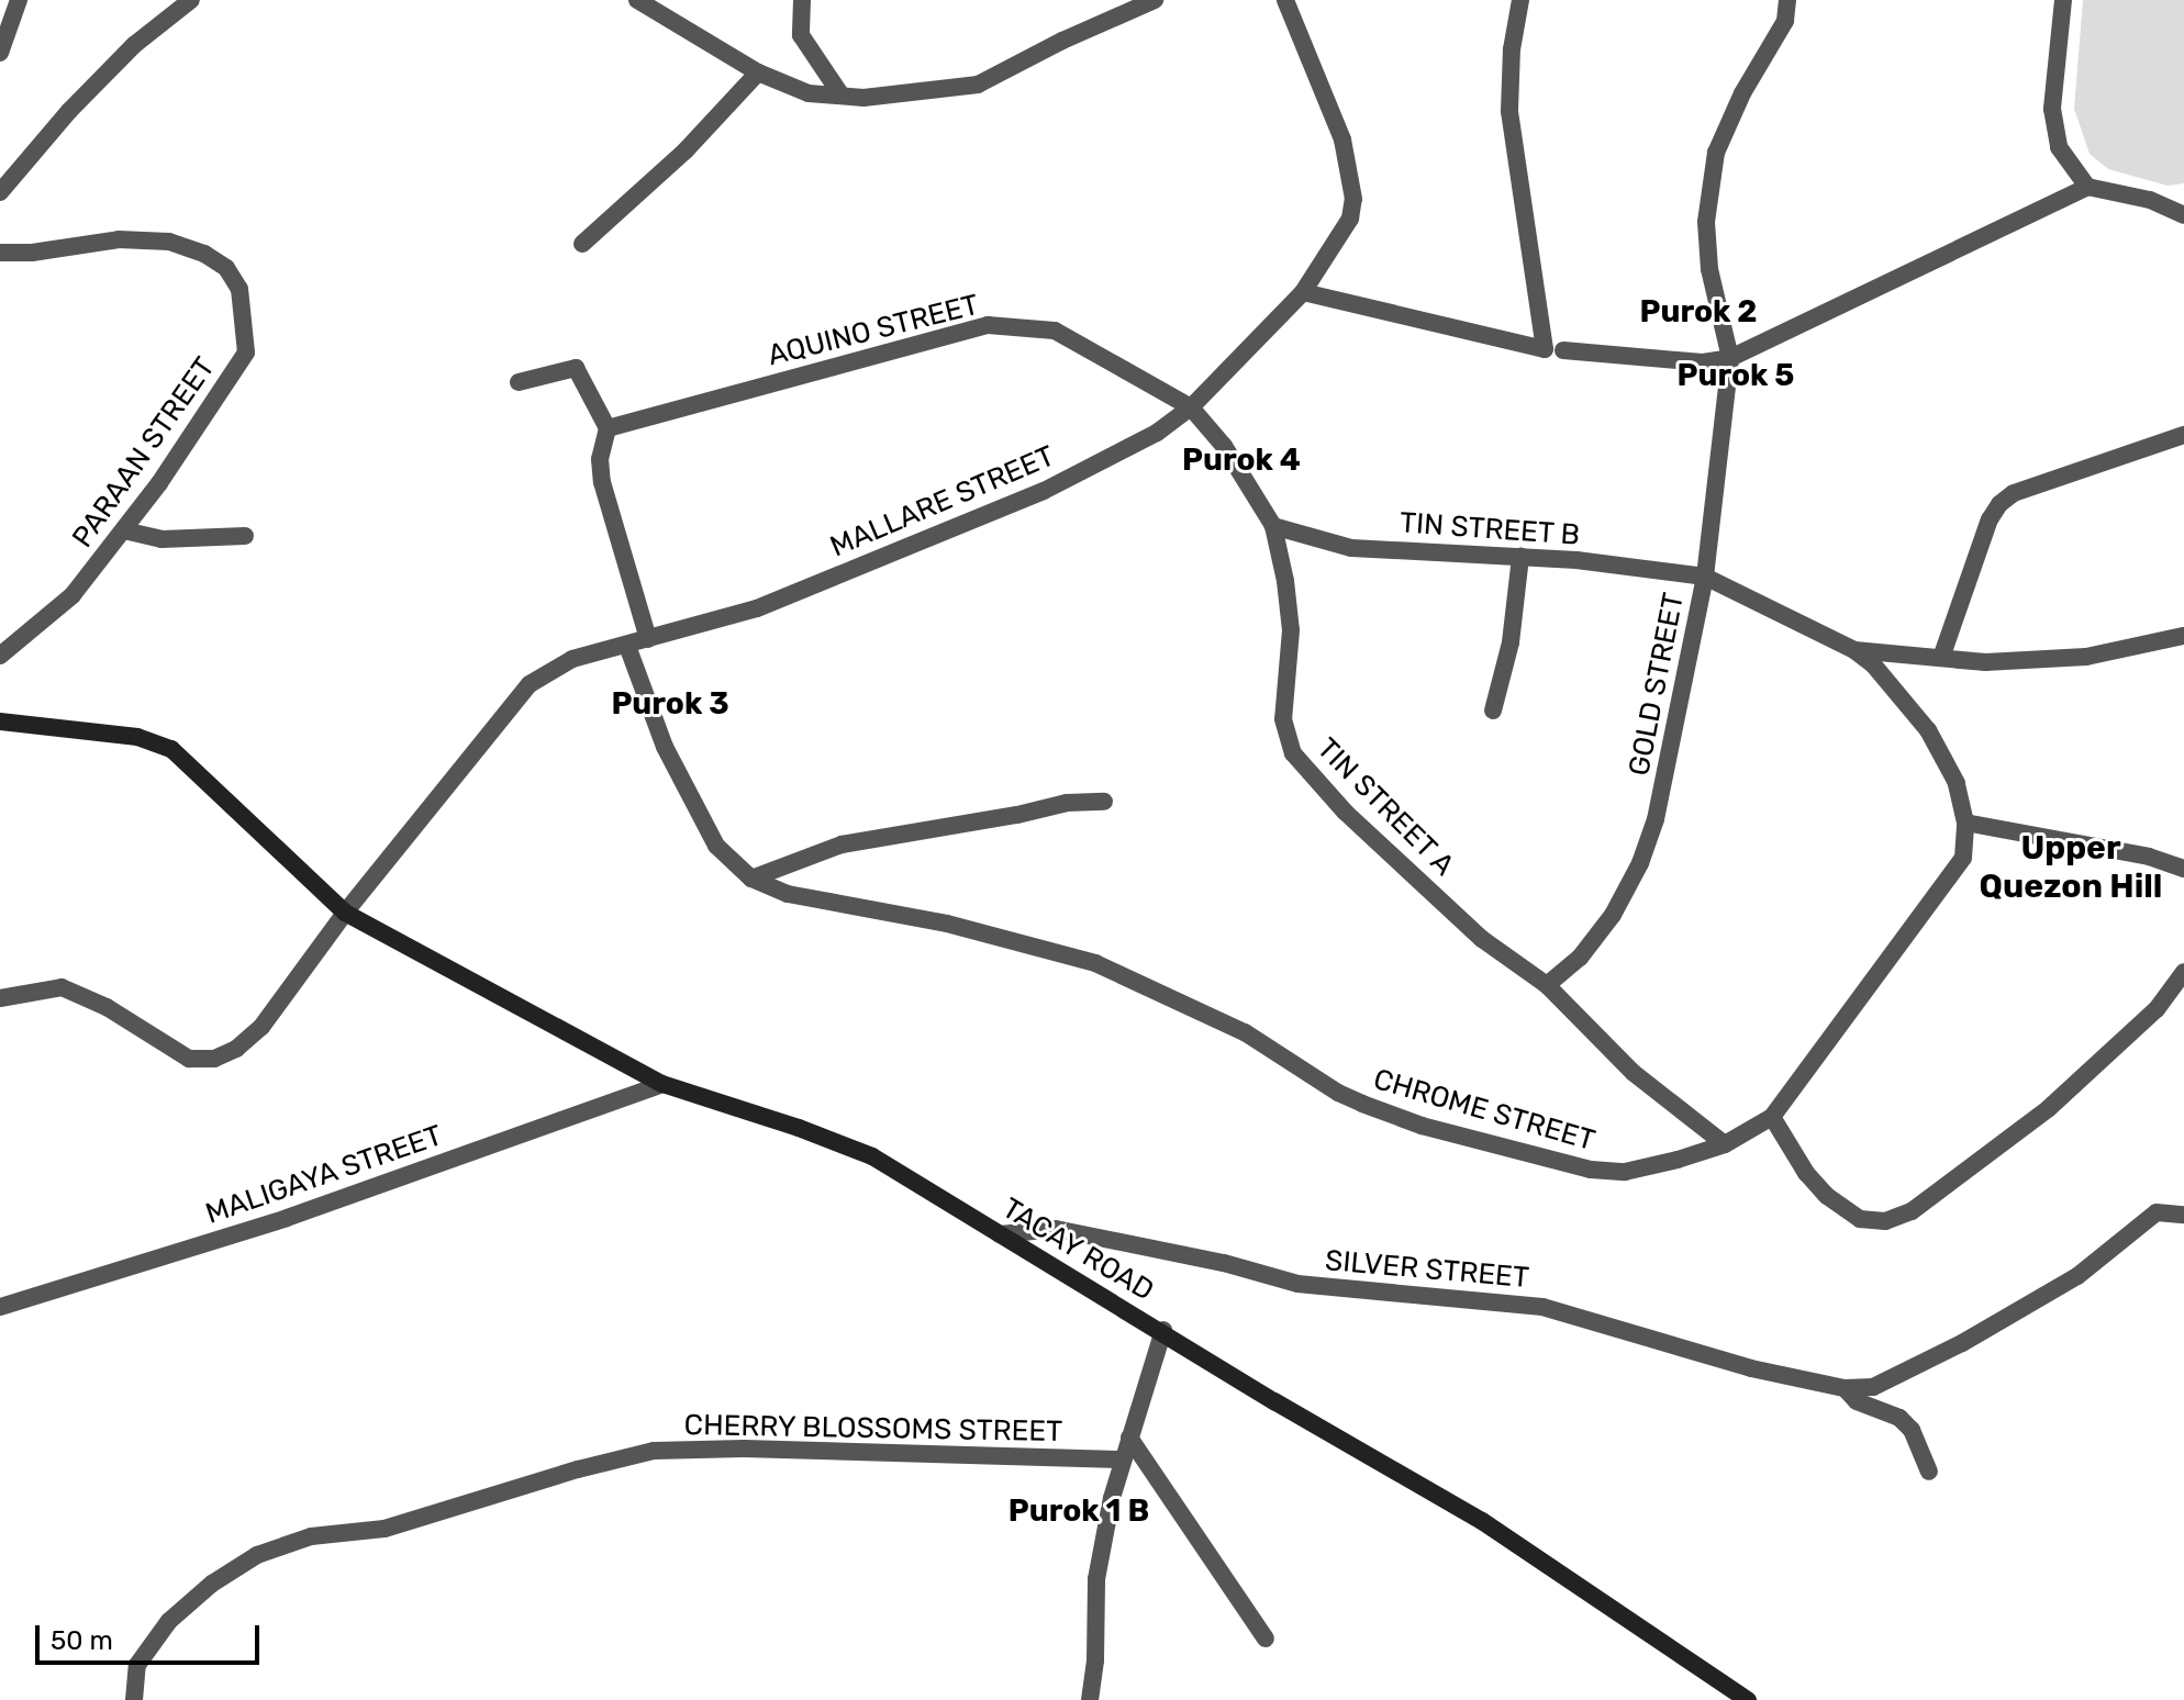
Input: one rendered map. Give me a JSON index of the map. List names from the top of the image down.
{
  "streets": {
    "main road": ["TACAY ROAD"],
    "street": [
      "AQUINO STREET",
      "PARAAN STREET",
      "MALLARE STREET",
      "TIN STREET B",
      "GOLD STREET",
      "TIN STREET A",
      "CHROME STREET",
      "MALIGAYA STREET",
      "SILVER STREET",
      "CHERRY BLOSSOMS STREET"
    ]
  },
  "crossings": [
    ["AQUINO STREET", "MALLARE STREET"],
    ["AQUINO STREET", "TIN STREET A"],
    ["MALLARE STREET", "TIN STREET A"],
    ["MALLARE STREET", "CHROME STREET"],
    ["MALLARE STREET", "TACAY ROAD"],
    ["TIN STREET B", "GOLD STREET"],
    ["TIN STREET B", "TIN STREET A"],
    ["TIN STREET B", "CHROME STREET"],
    ["GOLD STREET", "TIN STREET A"],
    ["GOLD STREET", "CHROME STREET"],
    ["TIN STREET A", "CHROME STREET"],
    ["MALIGAYA STREET", "TACAY ROAD"],
    ["TACAY ROAD", "SILVER STREET"]
  ],
  "districts": [
    "Purok 2",
    "Purok 5",
    "Purok 4",
    "Purok 3",
    "Upper Quezon Hill",
    "Purok 1 B"
  ],
  "scale_bar": "50 m"
}
